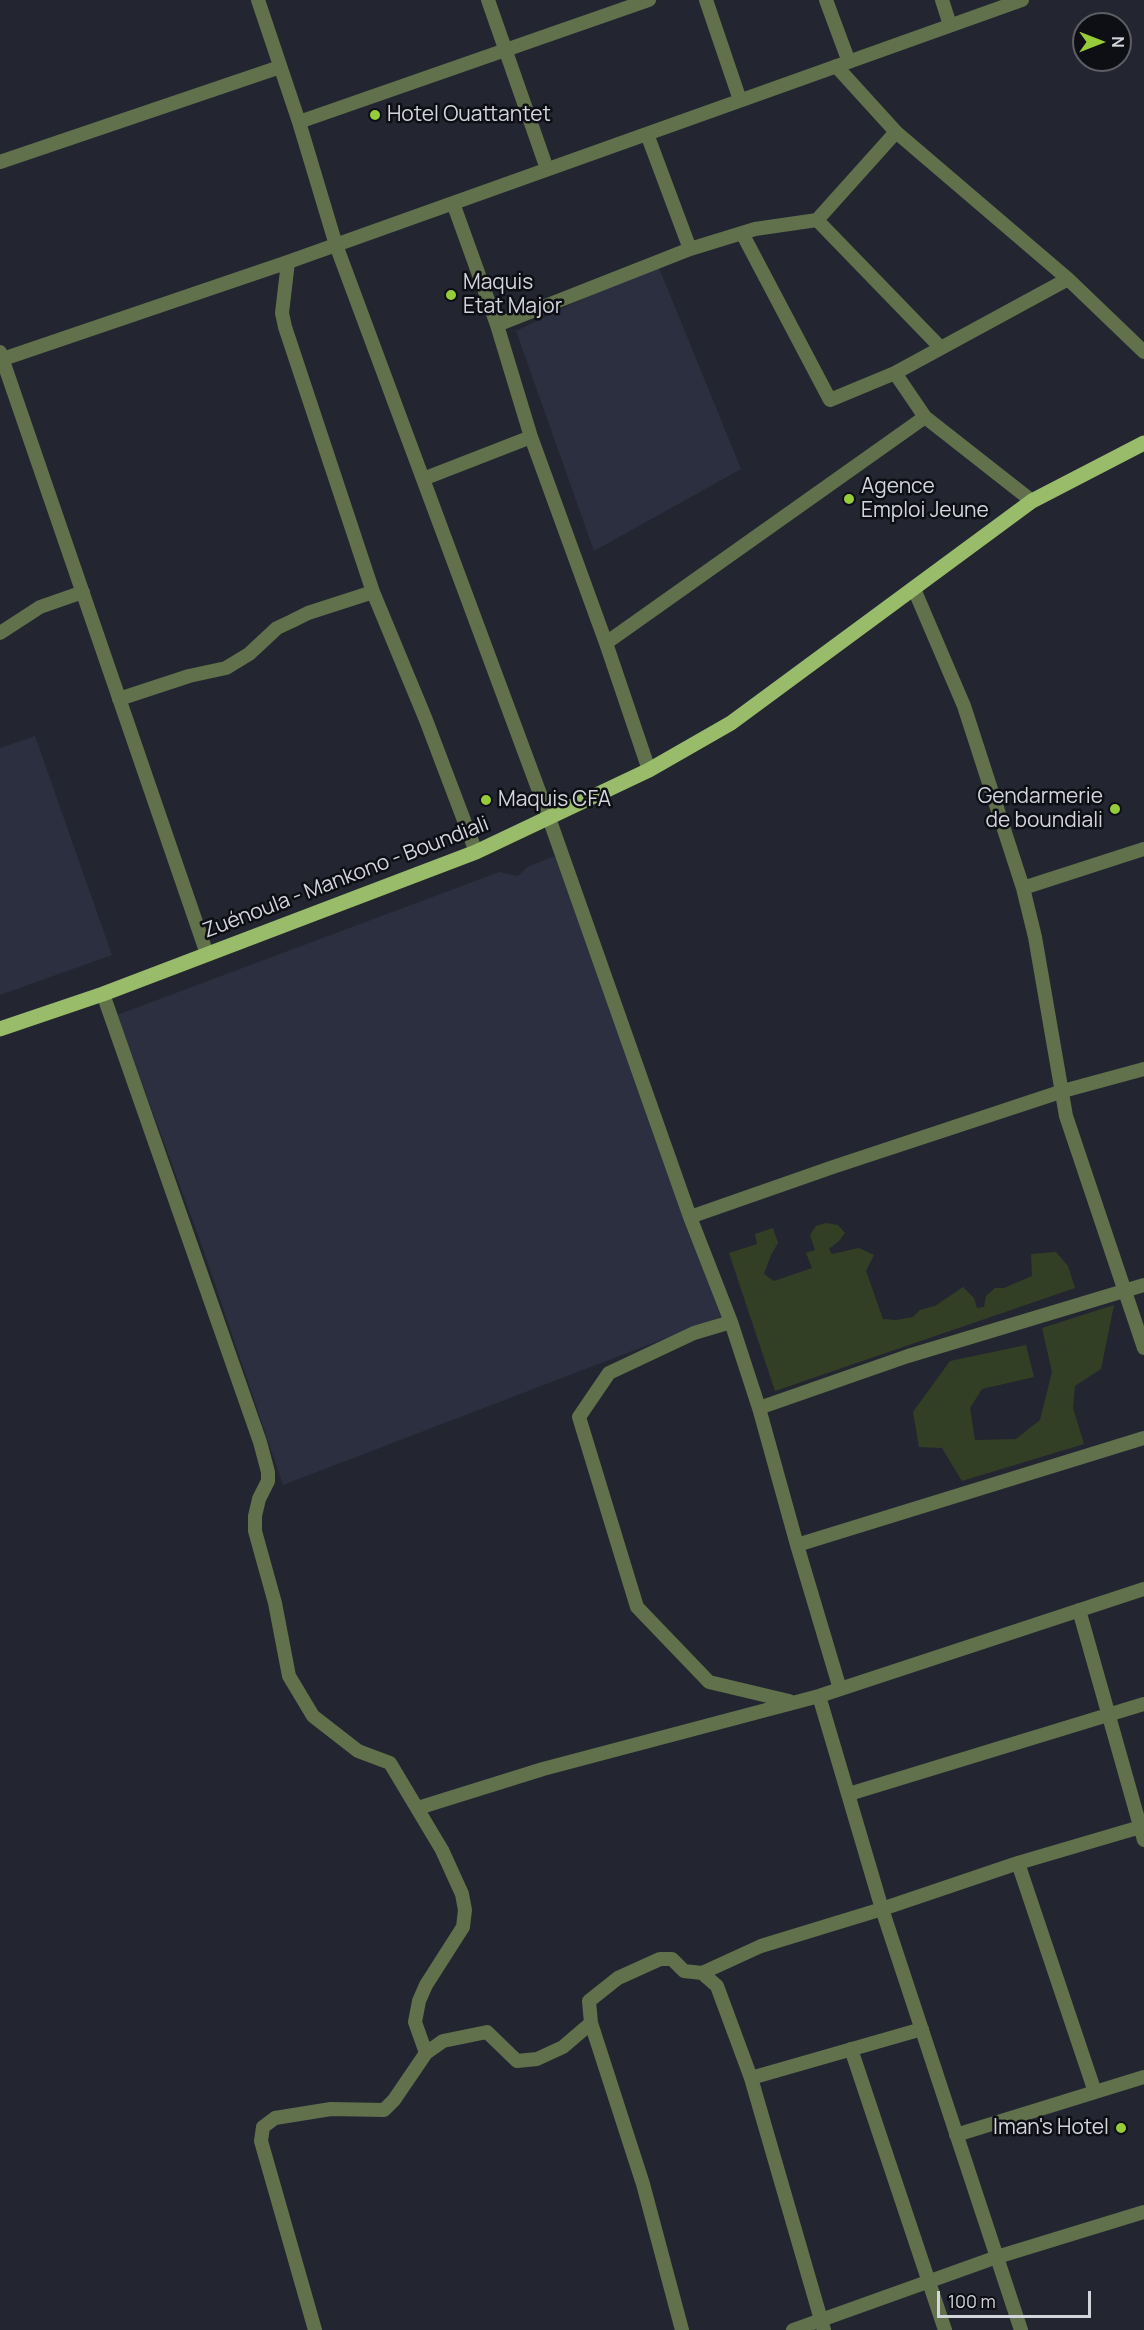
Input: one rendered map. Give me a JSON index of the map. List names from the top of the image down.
{
  "streets": {
    "main road": ["Zuénoula - Mankono - Boundiali"]
  },
  "places": [
    "Hotel Ouattantet",
    "Maquis Etat Major",
    "Agence Emploi Jeune",
    "Maquis CFA",
    "Gendarmerie de boundiali",
    "Iman's Hotel"
  ],
  "scale_bar": "100 m",
  "north": "right"
}
